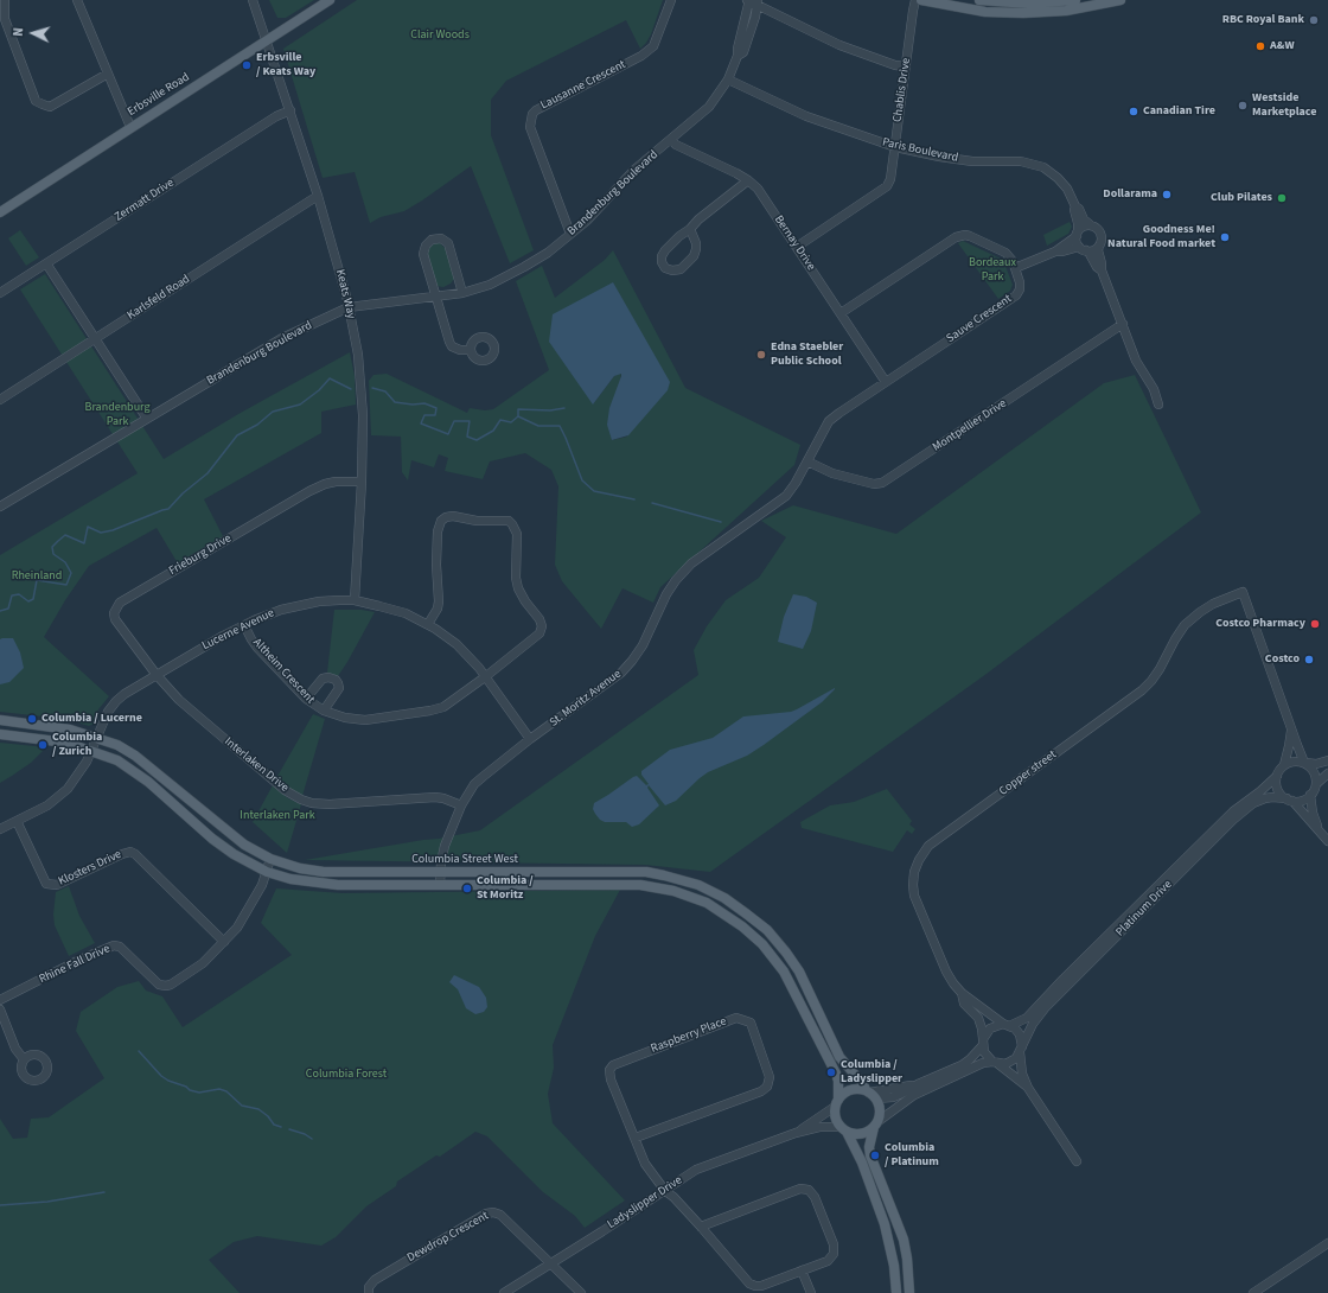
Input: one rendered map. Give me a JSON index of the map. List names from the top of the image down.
{
  "streets": {
    "main road": ["Erbsville Road", "Columbia Street West"],
    "street": [
      "Lausanne Crescent",
      "Chablis Drive",
      "Paris Boulevard",
      "Brandenburg Boulevard",
      "Zermatt Drive",
      "Bernay Drive",
      "Keats Way",
      "Karlsfeld Road",
      "Sauve Crescent",
      "Montpellier Drive",
      "Frieburg Drive",
      "Lucerne Avenue",
      "Altheim Crescent",
      "St. Moritz Avenue",
      "Interlaken Drive",
      "Copper street",
      "Klosters Drive",
      "Platinum Drive",
      "Rhine Fall Drive",
      "Raspberry Place",
      "Ladyslipper Drive",
      "Dewdrop Crescent"
    ]
  },
  "crossings": [
    ["Lausanne Crescent", "Brandenburg Boulevard"],
    ["Chablis Drive", "Paris Boulevard"],
    ["Chablis Drive", "Bernay Drive"],
    ["Erbsville Road", "Keats Way"],
    ["Paris Boulevard", "Brandenburg Boulevard"],
    ["Brandenburg Boulevard", "Bernay Drive"],
    ["Brandenburg Boulevard", "Keats Way"],
    ["Zermatt Drive", "Keats Way"],
    ["Bernay Drive", "Sauve Crescent"],
    ["Bernay Drive", "St. Moritz Avenue"],
    ["Keats Way", "Karlsfeld Road"],
    ["Keats Way", "Frieburg Drive"],
    ["Keats Way", "Lucerne Avenue"],
    ["Sauve Crescent", "St. Moritz Avenue"],
    ["Montpellier Drive", "St. Moritz Avenue"],
    ["Frieburg Drive", "Lucerne Avenue"],
    ["Frieburg Drive", "Interlaken Drive"],
    ["Lucerne Avenue", "Altheim Crescent"],
    ["Lucerne Avenue", "St. Moritz Avenue"],
    ["Lucerne Avenue", "Interlaken Drive"],
    ["Lucerne Avenue", "Columbia Street West"],
    ["Lucerne Avenue", "Klosters Drive"],
    ["St. Moritz Avenue", "Interlaken Drive"],
    ["St. Moritz Avenue", "Columbia Street West"],
    ["Columbia Street West", "Rhine Fall Drive"],
    ["Columbia Street West", "Ladyslipper Drive"],
    ["Klosters Drive", "Rhine Fall Drive"],
    ["Raspberry Place", "Ladyslipper Drive"],
    ["Ladyslipper Drive", "Dewdrop Crescent"]
  ],
  "parks": [
    "Clair Woods",
    "Bordeaux Park",
    "Brandenburg Park",
    "Rheinland",
    "Interlaken Park",
    "Columbia Forest"
  ],
  "places": [
    "RBC Royal Bank",
    "A&W",
    "Erbsville / Keats Way",
    "Westside Marketplace",
    "Canadian Tire",
    "Dollarama",
    "Club Pilates",
    "Goodness Me! Natural Food market",
    "Edna Staebler Public School",
    "Costco Pharmacy",
    "Costco",
    "Columbia / Lucerne",
    "Columbia / Zurich",
    "Columbia / St Moritz",
    "Columbia / Ladyslipper",
    "Columbia / Platinum"
  ],
  "north": "left"
}
